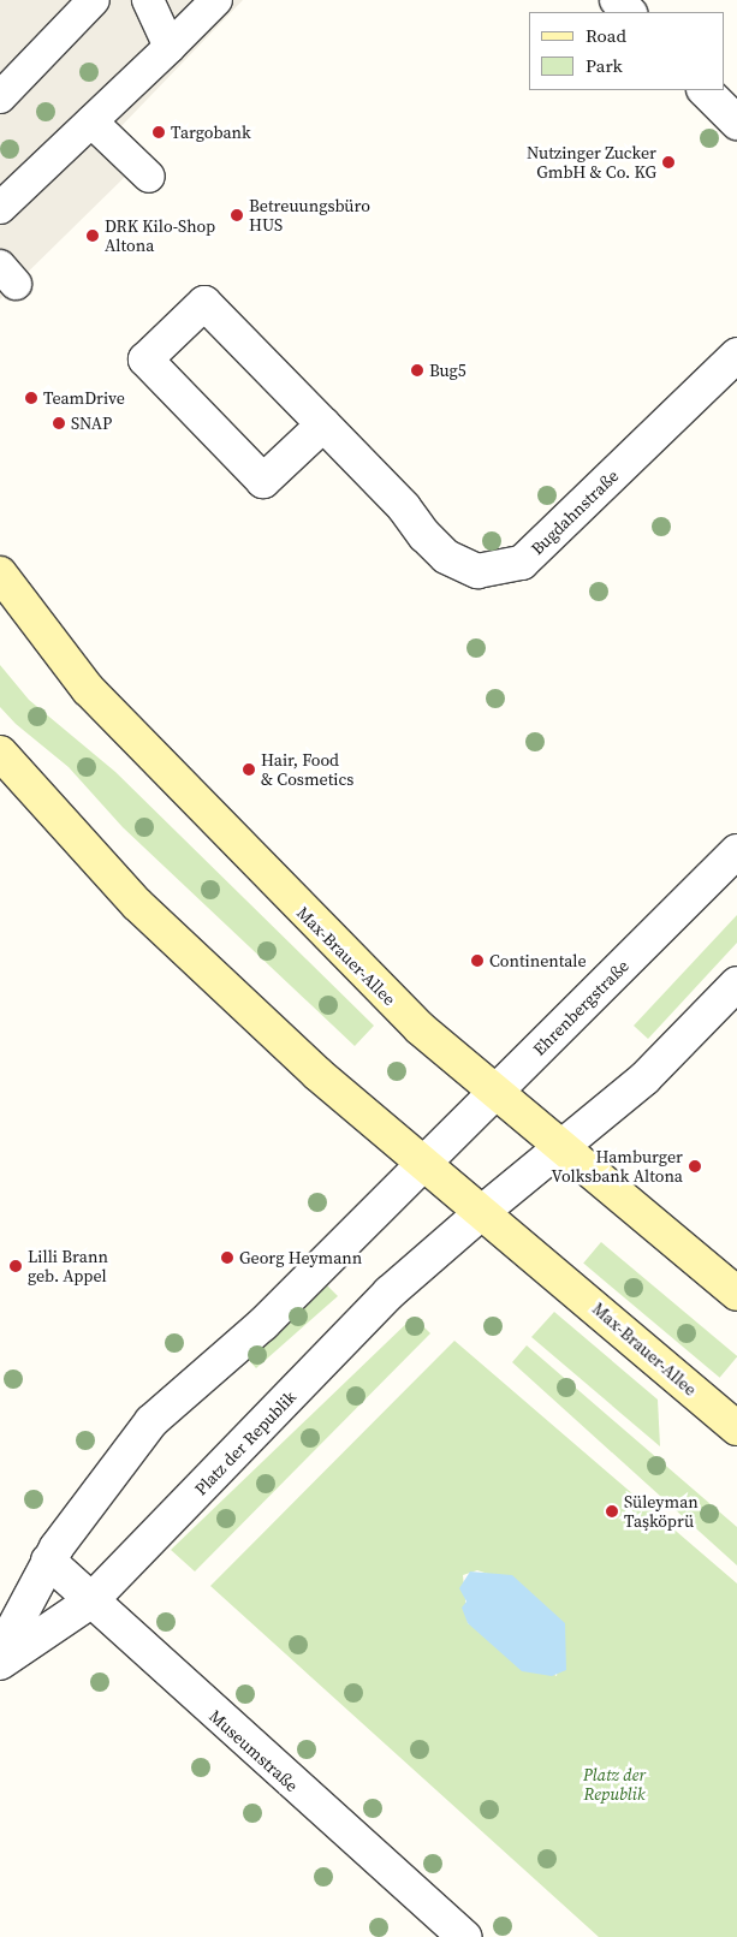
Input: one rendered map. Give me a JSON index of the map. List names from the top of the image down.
{
  "streets": {
    "main road": ["Max-Brauer-Allee"],
    "street": [
      "Bugdahnstraße",
      "Ehrenbergstraße",
      "Platz der Republik",
      "Museumstraße"
    ]
  },
  "crossings": [
    ["Max-Brauer-Allee", "Ehrenbergstraße"],
    ["Max-Brauer-Allee", "Platz der Republik"],
    ["Platz der Republik", "Museumstraße"]
  ],
  "parks": ["Platz der Republik"],
  "places": [
    "Targobank",
    "Nutzinger Zucker GmbH & Co. KG",
    "Betreuungsbüro HUS",
    "DRK Kilo-Shop Altona",
    "Bug5",
    "TeamDrive",
    "SNAP",
    "Hair, Food & Cosmetics",
    "Continentale",
    "Hamburger Volksbank Altona",
    "Georg Heymann",
    "Lilli Brann geb. Appel",
    "Süleyman Taşköprü"
  ],
  "legend": ["Road", "Park"]
}
